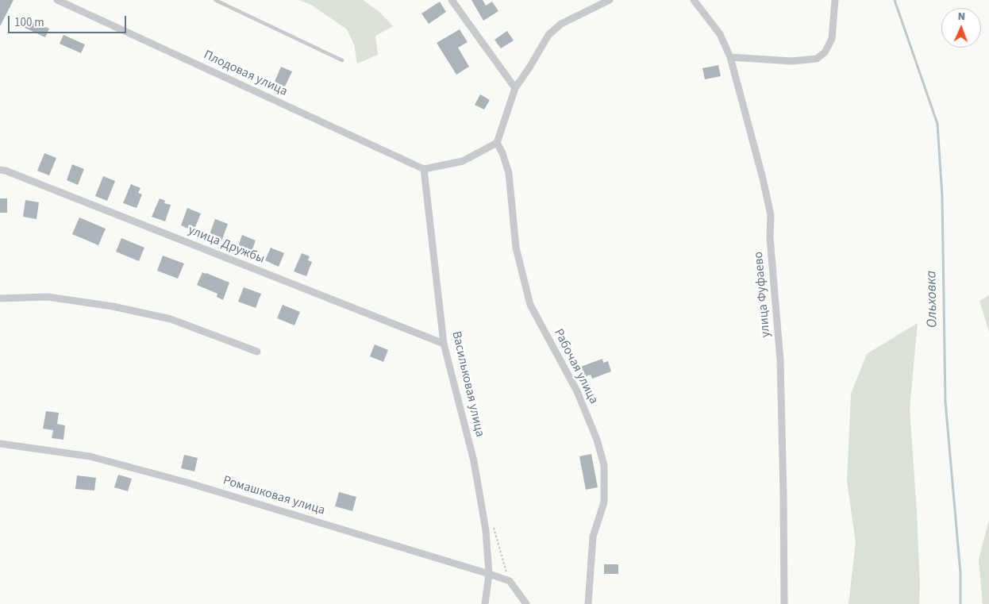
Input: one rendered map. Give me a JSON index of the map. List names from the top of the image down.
{
  "streets": {
    "street": [
      "Плодовая улица",
      "улица Дружбы",
      "улица Фуфаево",
      "Рабочая улица",
      "Васильковая улица",
      "Ромашковая улица"
    ]
  },
  "crossings": [
    ["Плодовая улица", "Васильковая улица"],
    ["улица Дружбы", "Васильковая улица"],
    ["Васильковая улица", "Ромашковая улица"]
  ],
  "water": ["Ольховка"],
  "scale_bar": "100 m",
  "north": "top"
}
